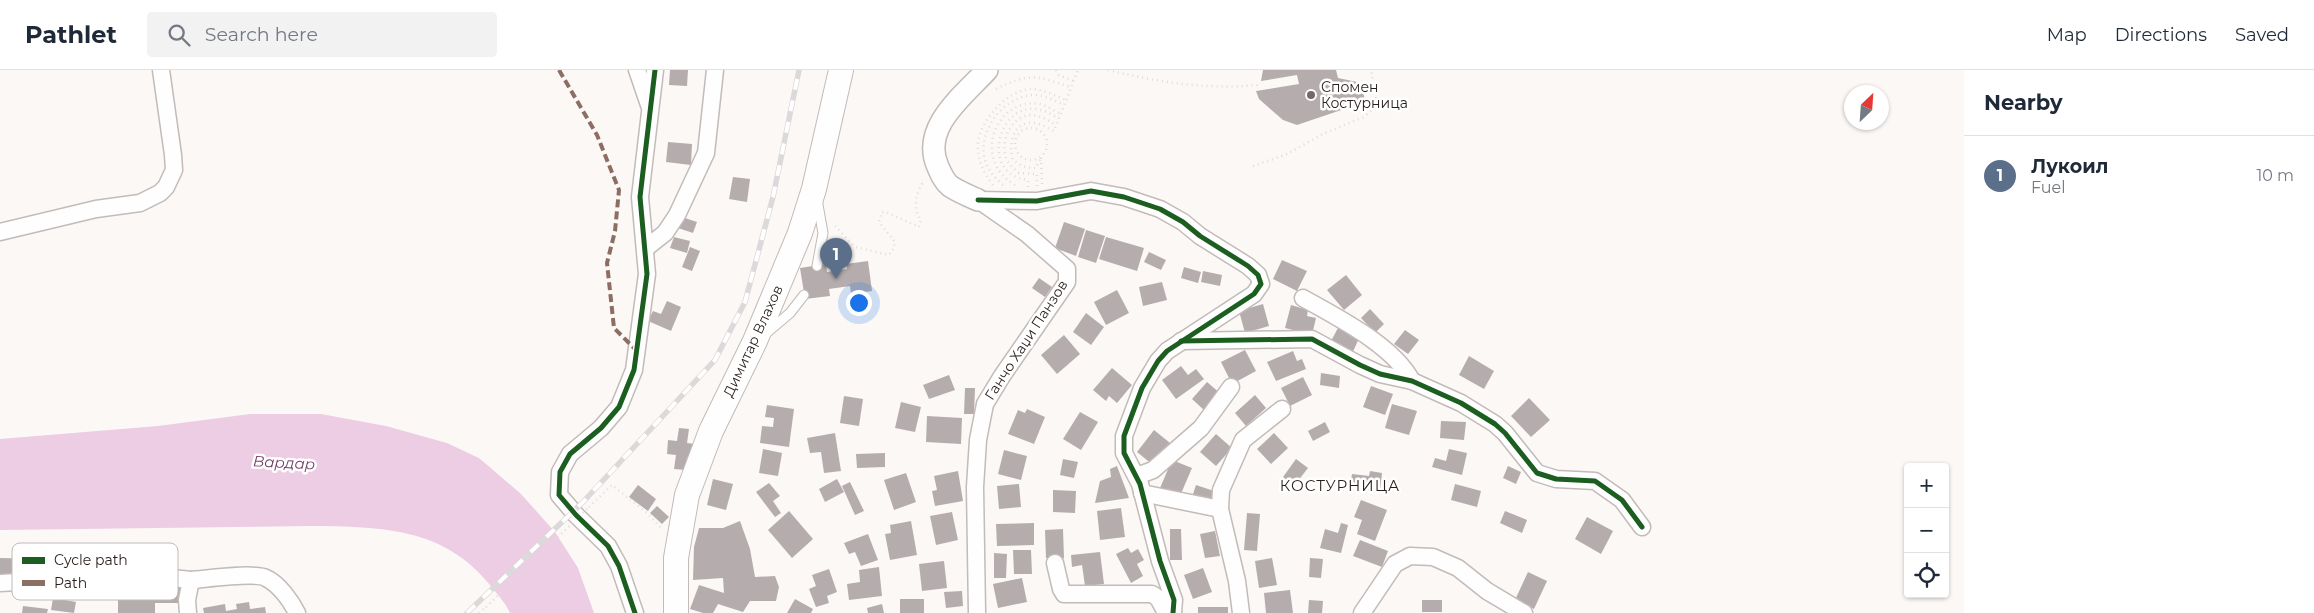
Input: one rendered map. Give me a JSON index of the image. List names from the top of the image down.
{
  "streets": {
    "main road": ["Димитар Влахов"],
    "street": ["Ганчо Хаџи Панзов"]
  },
  "districts": ["КОСТУРНИЦА"],
  "water": ["Вардар"],
  "places": ["Спомен Костурница"],
  "legend": ["Cycle path", "Path"],
  "north": "top right",
  "page": {
    "header": "Pathlet",
    "search": "Search here",
    "nav": ["Map", "Directions", "Saved"],
    "heading": "Nearby",
    "list": [
      {
        "mark": "1",
        "name": "Лукоил",
        "note": "Fuel",
        "value": "10 m"
      }
    ],
    "pins": "1",
    "map_buttons": ["+", "−"]
  }
}
